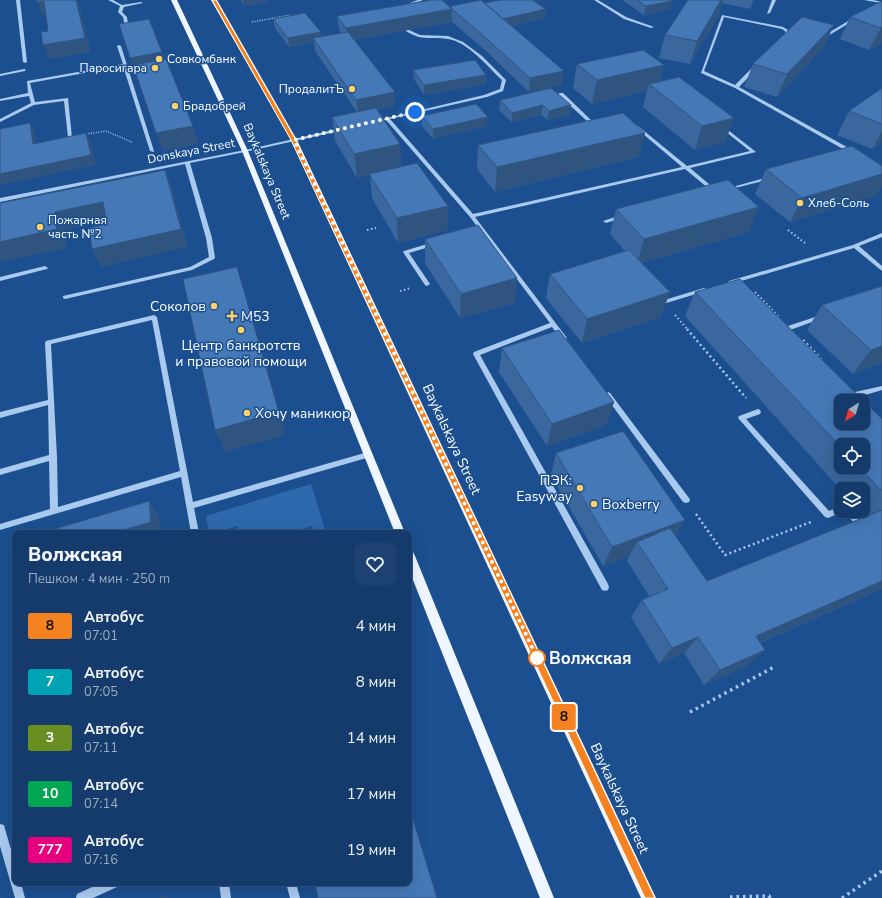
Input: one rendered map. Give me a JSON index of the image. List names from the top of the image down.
{
  "streets": {
    "main road": ["Baykalskaya Street"],
    "street": ["Donskaya Street"]
  },
  "crossings": [
    ["Donskaya Street", "Baykalskaya Street"]
  ],
  "places": {
    "other": [
      "Совкомбанк",
      "Паросигара",
      "ПродалитЪ",
      "Брадобрей",
      "Хлеб-Соль",
      "Пожарная часть №2",
      "Соколов",
      "Центр банкротств и правовой помощи",
      "Хочу маникюр",
      "ПЭК: Easyway",
      "Boxberry",
      "Волжская"
    ],
    "health": ["М53"]
  },
  "lines": ["bus line 8"],
  "north": "bottom left",
  "page": {
    "on_map": "8",
    "heading": ["Волжская", "Пешком · 4 мин · 250 m"],
    "list": [
      {
        "mark": "8",
        "name": "Автобус",
        "note": "07:01",
        "value": "4 мин"
      },
      {
        "mark": "7",
        "name": "Автобус",
        "note": "07:05",
        "value": "8 мин"
      },
      {
        "mark": "3",
        "name": "Автобус",
        "note": "07:11",
        "value": "14 мин"
      },
      {
        "mark": "10",
        "name": "Автобус",
        "note": "07:14",
        "value": "17 мин"
      },
      {
        "mark": "777",
        "name": "Автобус",
        "note": "07:16",
        "value": "19 мин"
      }
    ]
  }
}
